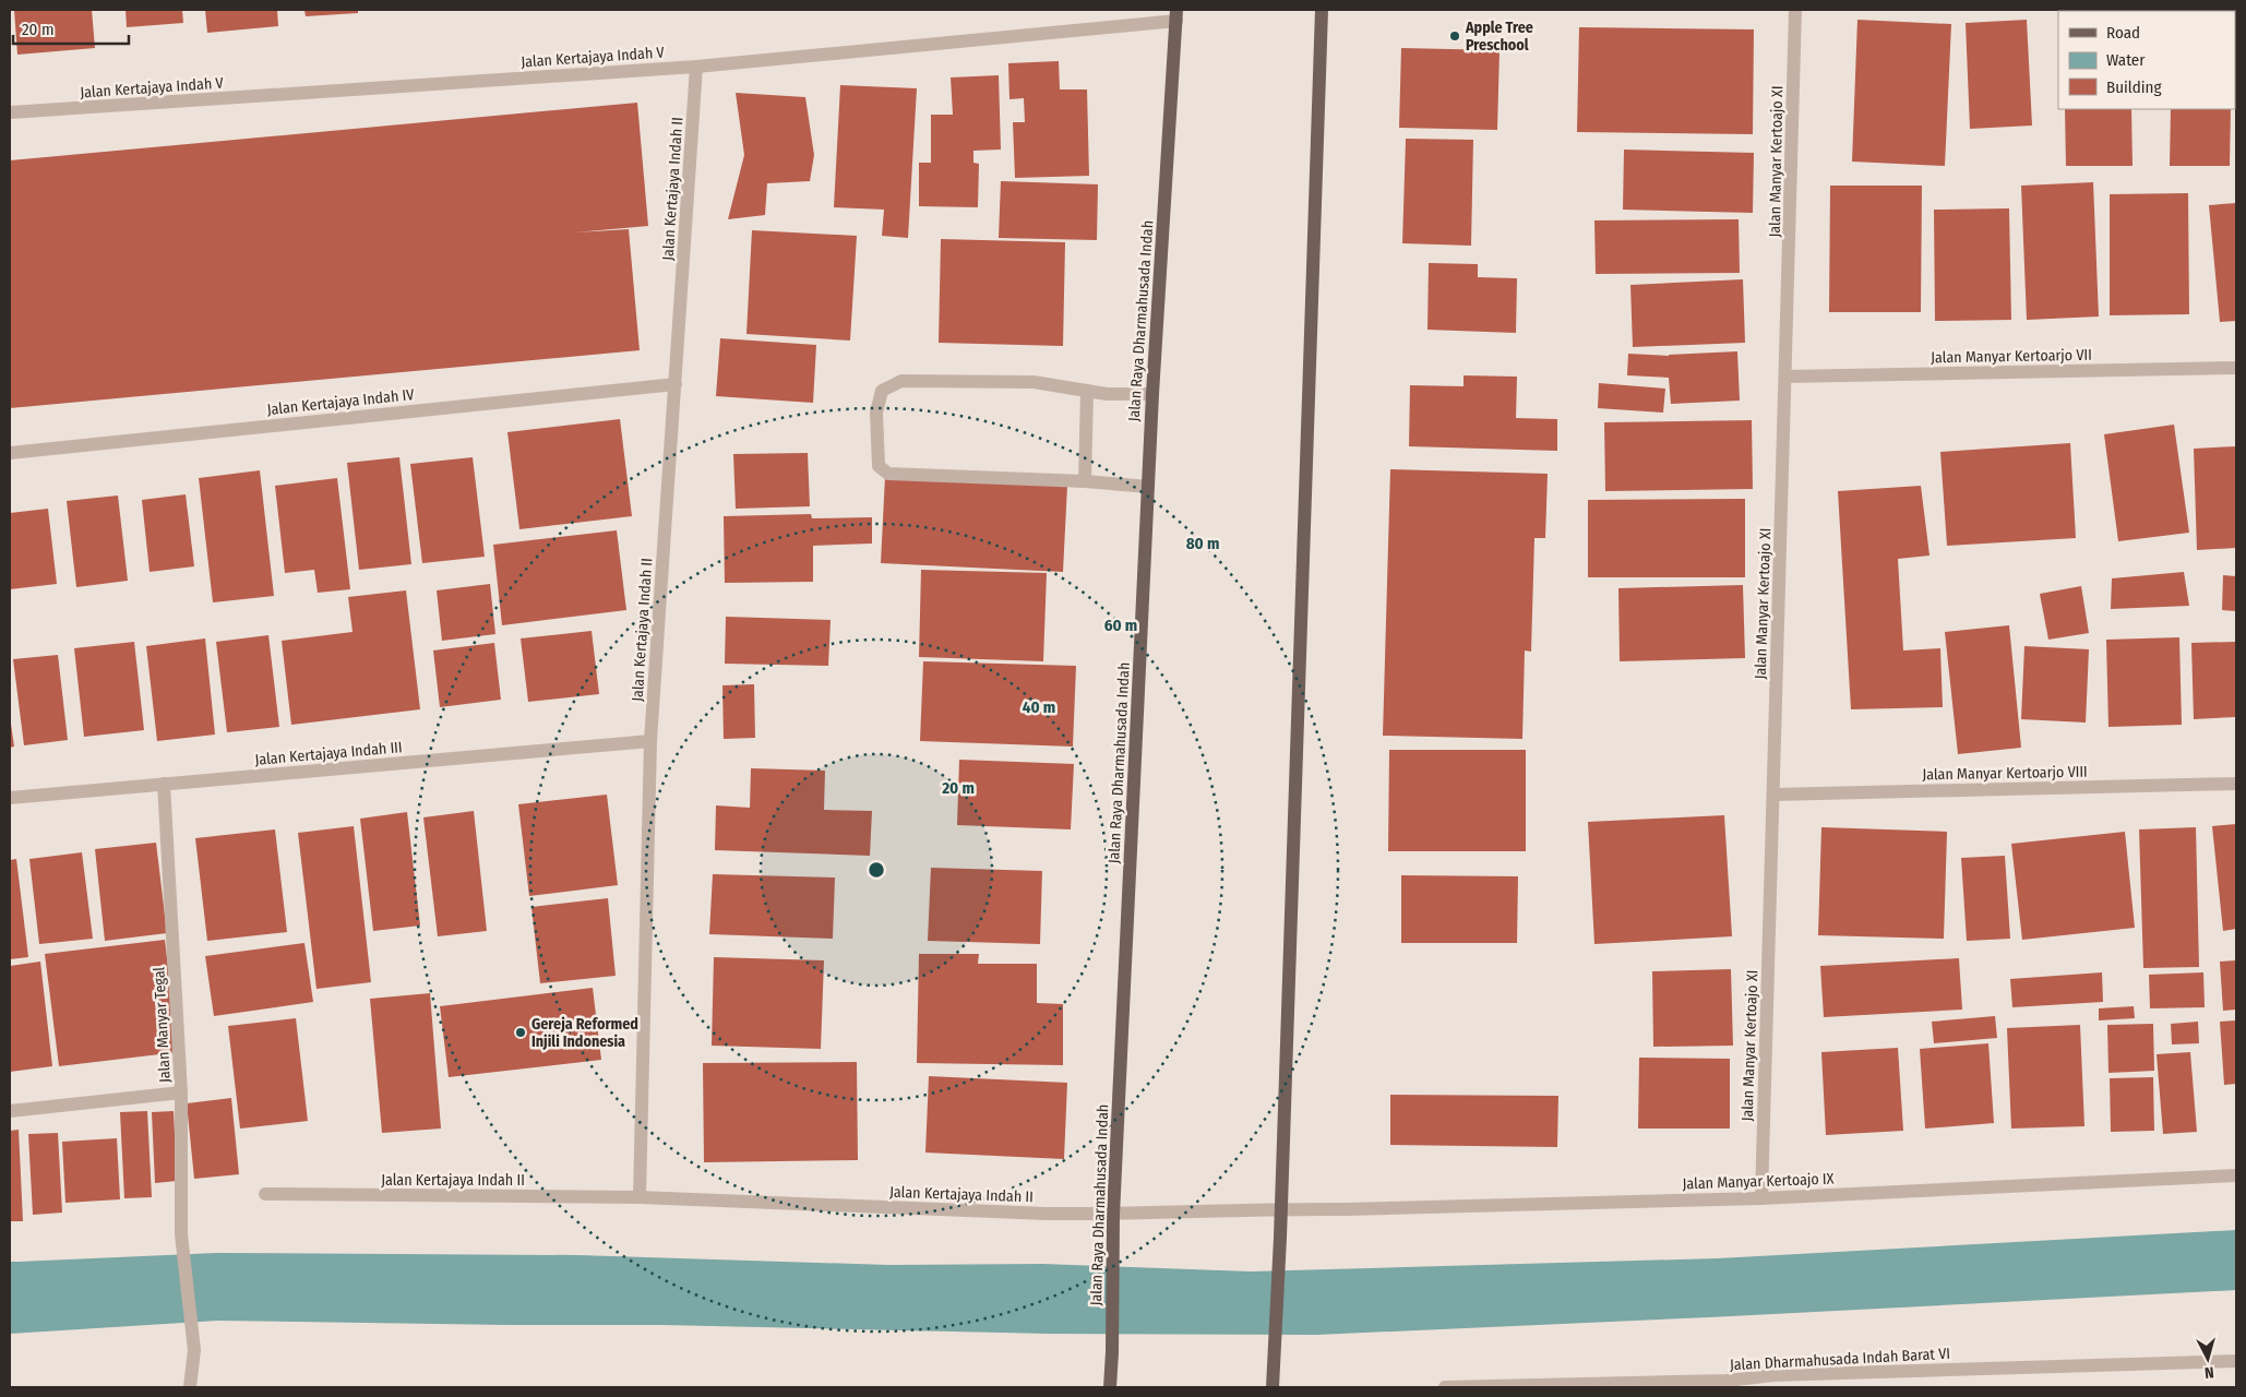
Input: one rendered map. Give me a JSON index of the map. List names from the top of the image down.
{
  "streets": {
    "main road": ["Jalan Raya Dharmahusada Indah"],
    "street": [
      "Jalan Kertajaya Indah V",
      "Jalan Manyar Kertoajo XI",
      "Jalan Kertajaya Indah II",
      "Jalan Manyar Kertoarjo VII",
      "Jalan Kertajaya Indah IV",
      "Jalan Kertajaya Indah III",
      "Jalan Manyar Kertoarjo VIII",
      "Jalan Manyar Tegal",
      "Jalan Manyar Kertoajo IX",
      "Jalan Dharmahusada Indah Barat VI"
    ]
  },
  "crossings": [
    ["Jalan Kertajaya Indah V", "Jalan Kertajaya Indah II"],
    ["Jalan Kertajaya Indah V", "Jalan Raya Dharmahusada Indah"],
    ["Jalan Manyar Kertoajo XI", "Jalan Manyar Kertoarjo VII"],
    ["Jalan Manyar Kertoajo XI", "Jalan Manyar Kertoarjo VIII"],
    ["Jalan Manyar Kertoajo XI", "Jalan Manyar Kertoajo IX"],
    ["Jalan Kertajaya Indah II", "Jalan Raya Dharmahusada Indah"],
    ["Jalan Kertajaya Indah II", "Jalan Kertajaya Indah IV"],
    ["Jalan Kertajaya Indah II", "Jalan Kertajaya Indah III"],
    ["Jalan Kertajaya Indah II", "Jalan Manyar Kertoajo IX"],
    ["Jalan Kertajaya Indah III", "Jalan Manyar Tegal"]
  ],
  "places": ["Apple Tree Preschool", "Gereja Reformed Injili Indonesia"],
  "legend": ["Road", "Water", "Building"],
  "scale_bar": "20 m",
  "north": "bottom",
  "rings": [
    "80 m",
    "60 m",
    "40 m",
    "20 m"
  ]
}
